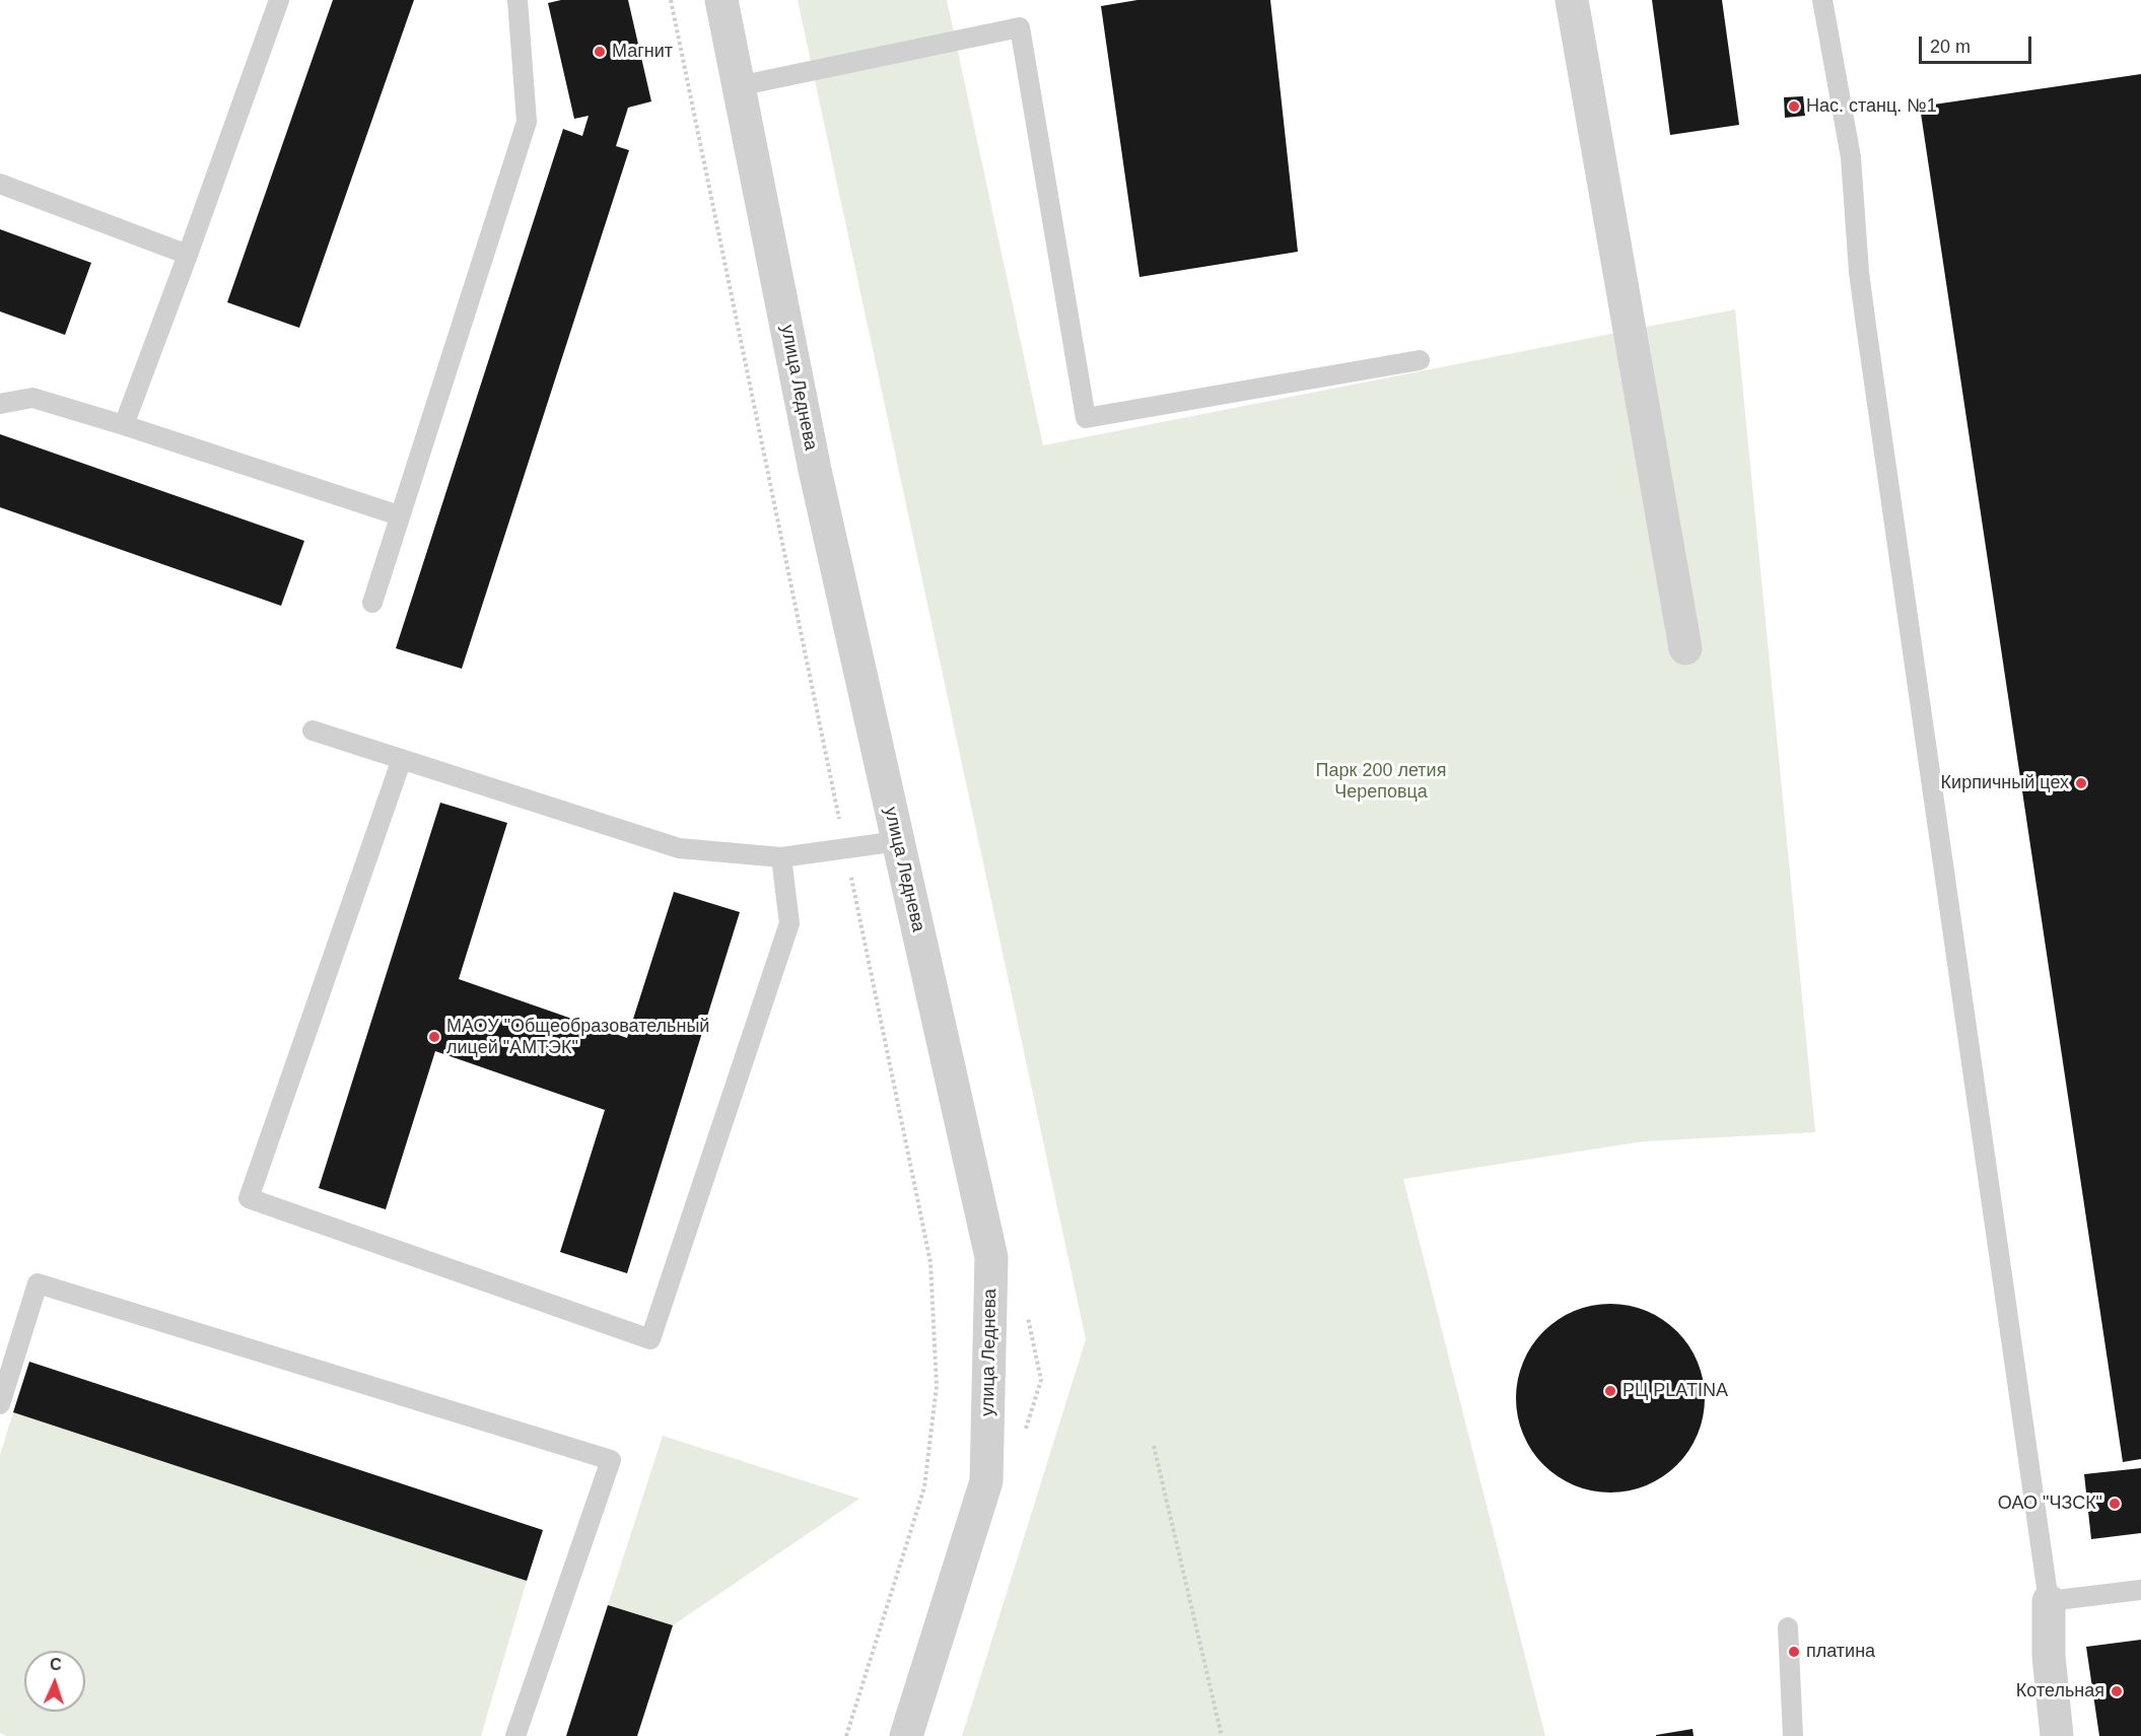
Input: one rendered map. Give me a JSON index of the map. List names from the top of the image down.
{
  "streets": {
    "street": ["улица Леднева"]
  },
  "parks": ["Парк 200 летия Череповца"],
  "places": [
    "Магнит",
    "Нас. станц. №1",
    "Кирпичный цех",
    "МАОУ \"Общеобразовательный лицей \"АМТЭК\"",
    "РЦ PLATINA",
    "ОАО \"ЧЗСК\"",
    "платина",
    "Котельная"
  ],
  "scale_bar": "20 m",
  "north": "top"
}
